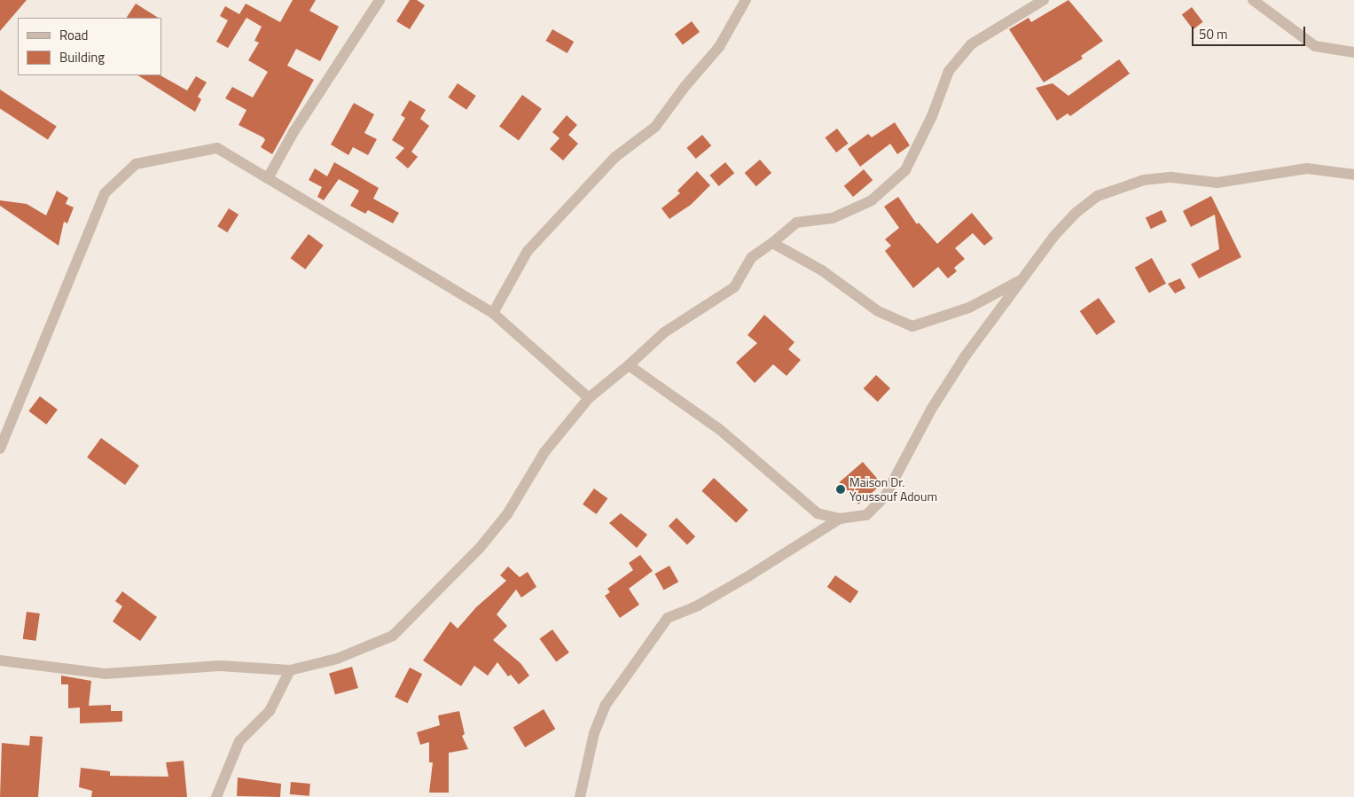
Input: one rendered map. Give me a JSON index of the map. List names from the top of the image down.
{
  "places": ["Maison Dr. Youssouf Adoum"],
  "legend": ["Road", "Building"],
  "scale_bar": "50 m"
}
